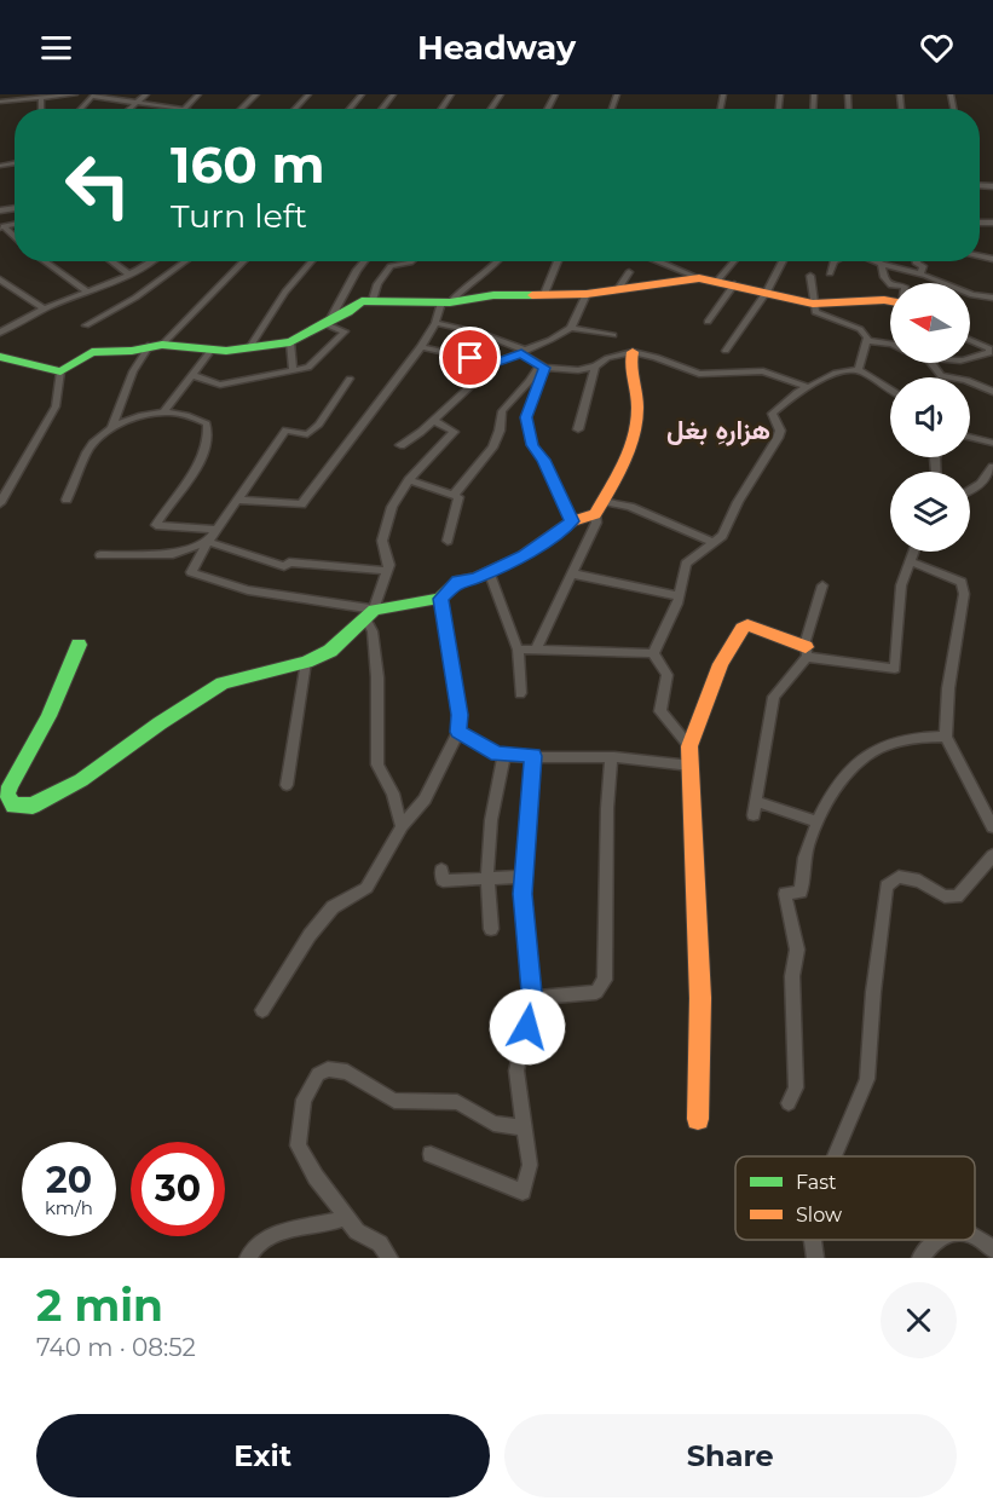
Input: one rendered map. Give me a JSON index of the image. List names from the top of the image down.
{
  "districts": ["هزارهِ بغل"],
  "legend": ["Fast", "Slow"],
  "north": "left",
  "page": {
    "header": "Headway",
    "turn": ["160 m", "Turn left"],
    "speed": "20 km/h",
    "limit": "30",
    "heading": ["2 min", "740 m · 08:52"],
    "buttons": ["Exit", "Share"]
  }
}
